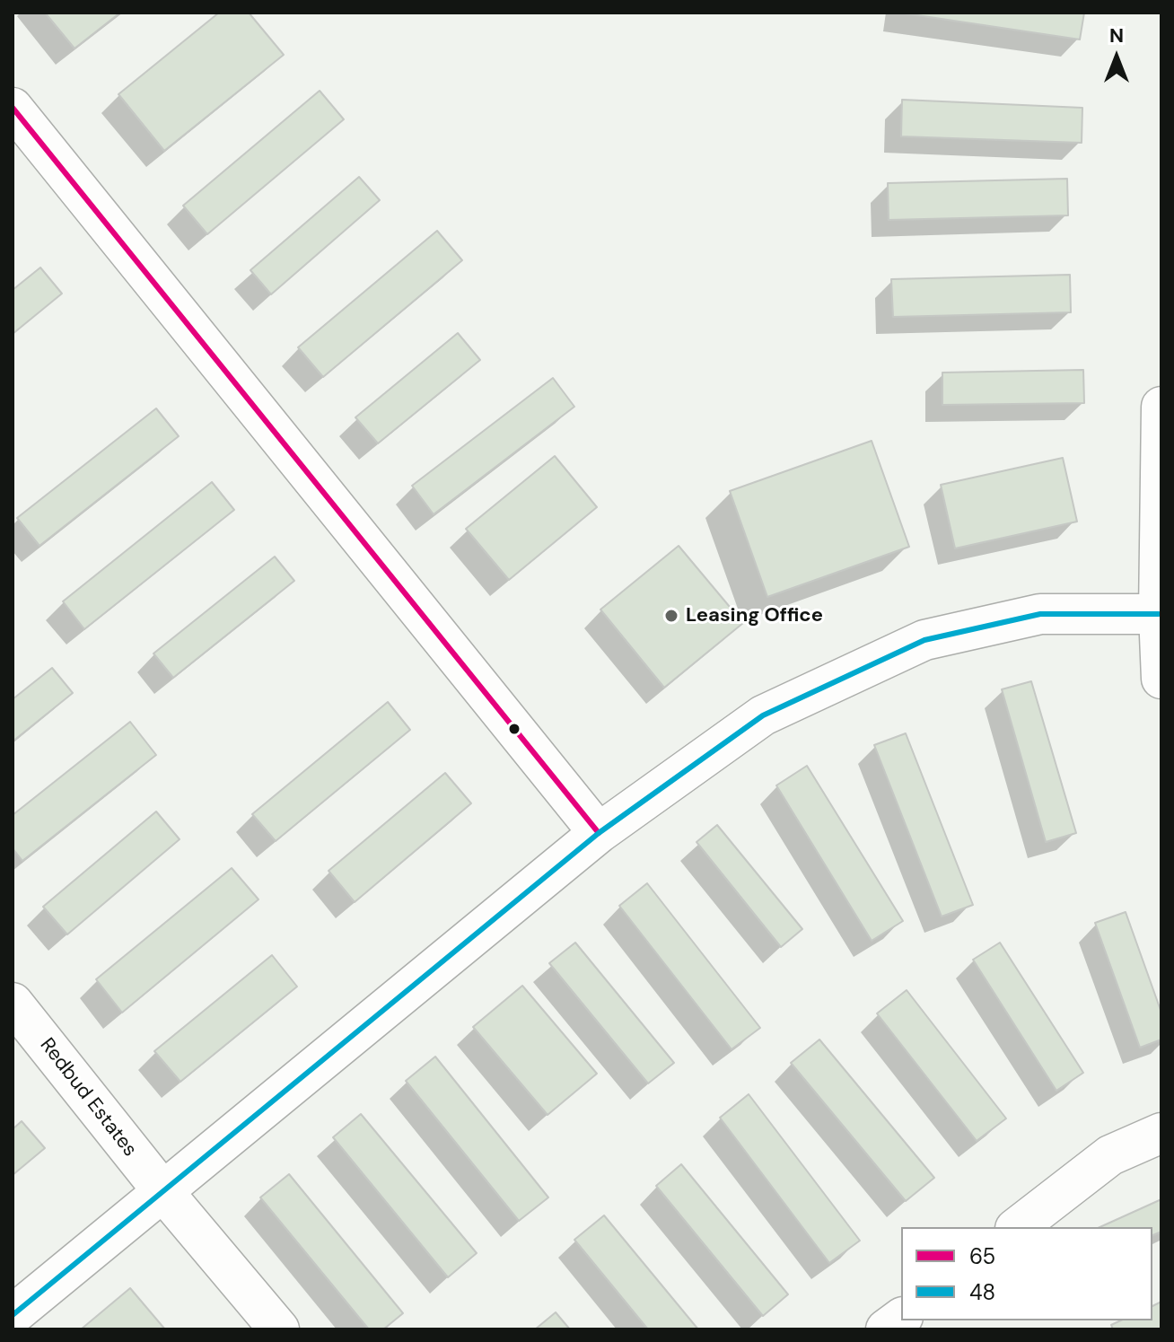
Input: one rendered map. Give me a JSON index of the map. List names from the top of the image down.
{
  "streets": {
    "street": ["Redbud Estates"]
  },
  "places": ["Leasing Office"],
  "lines": ["transit line 65", "transit line 48"],
  "legend": ["65", "48"],
  "north": "top"
}
